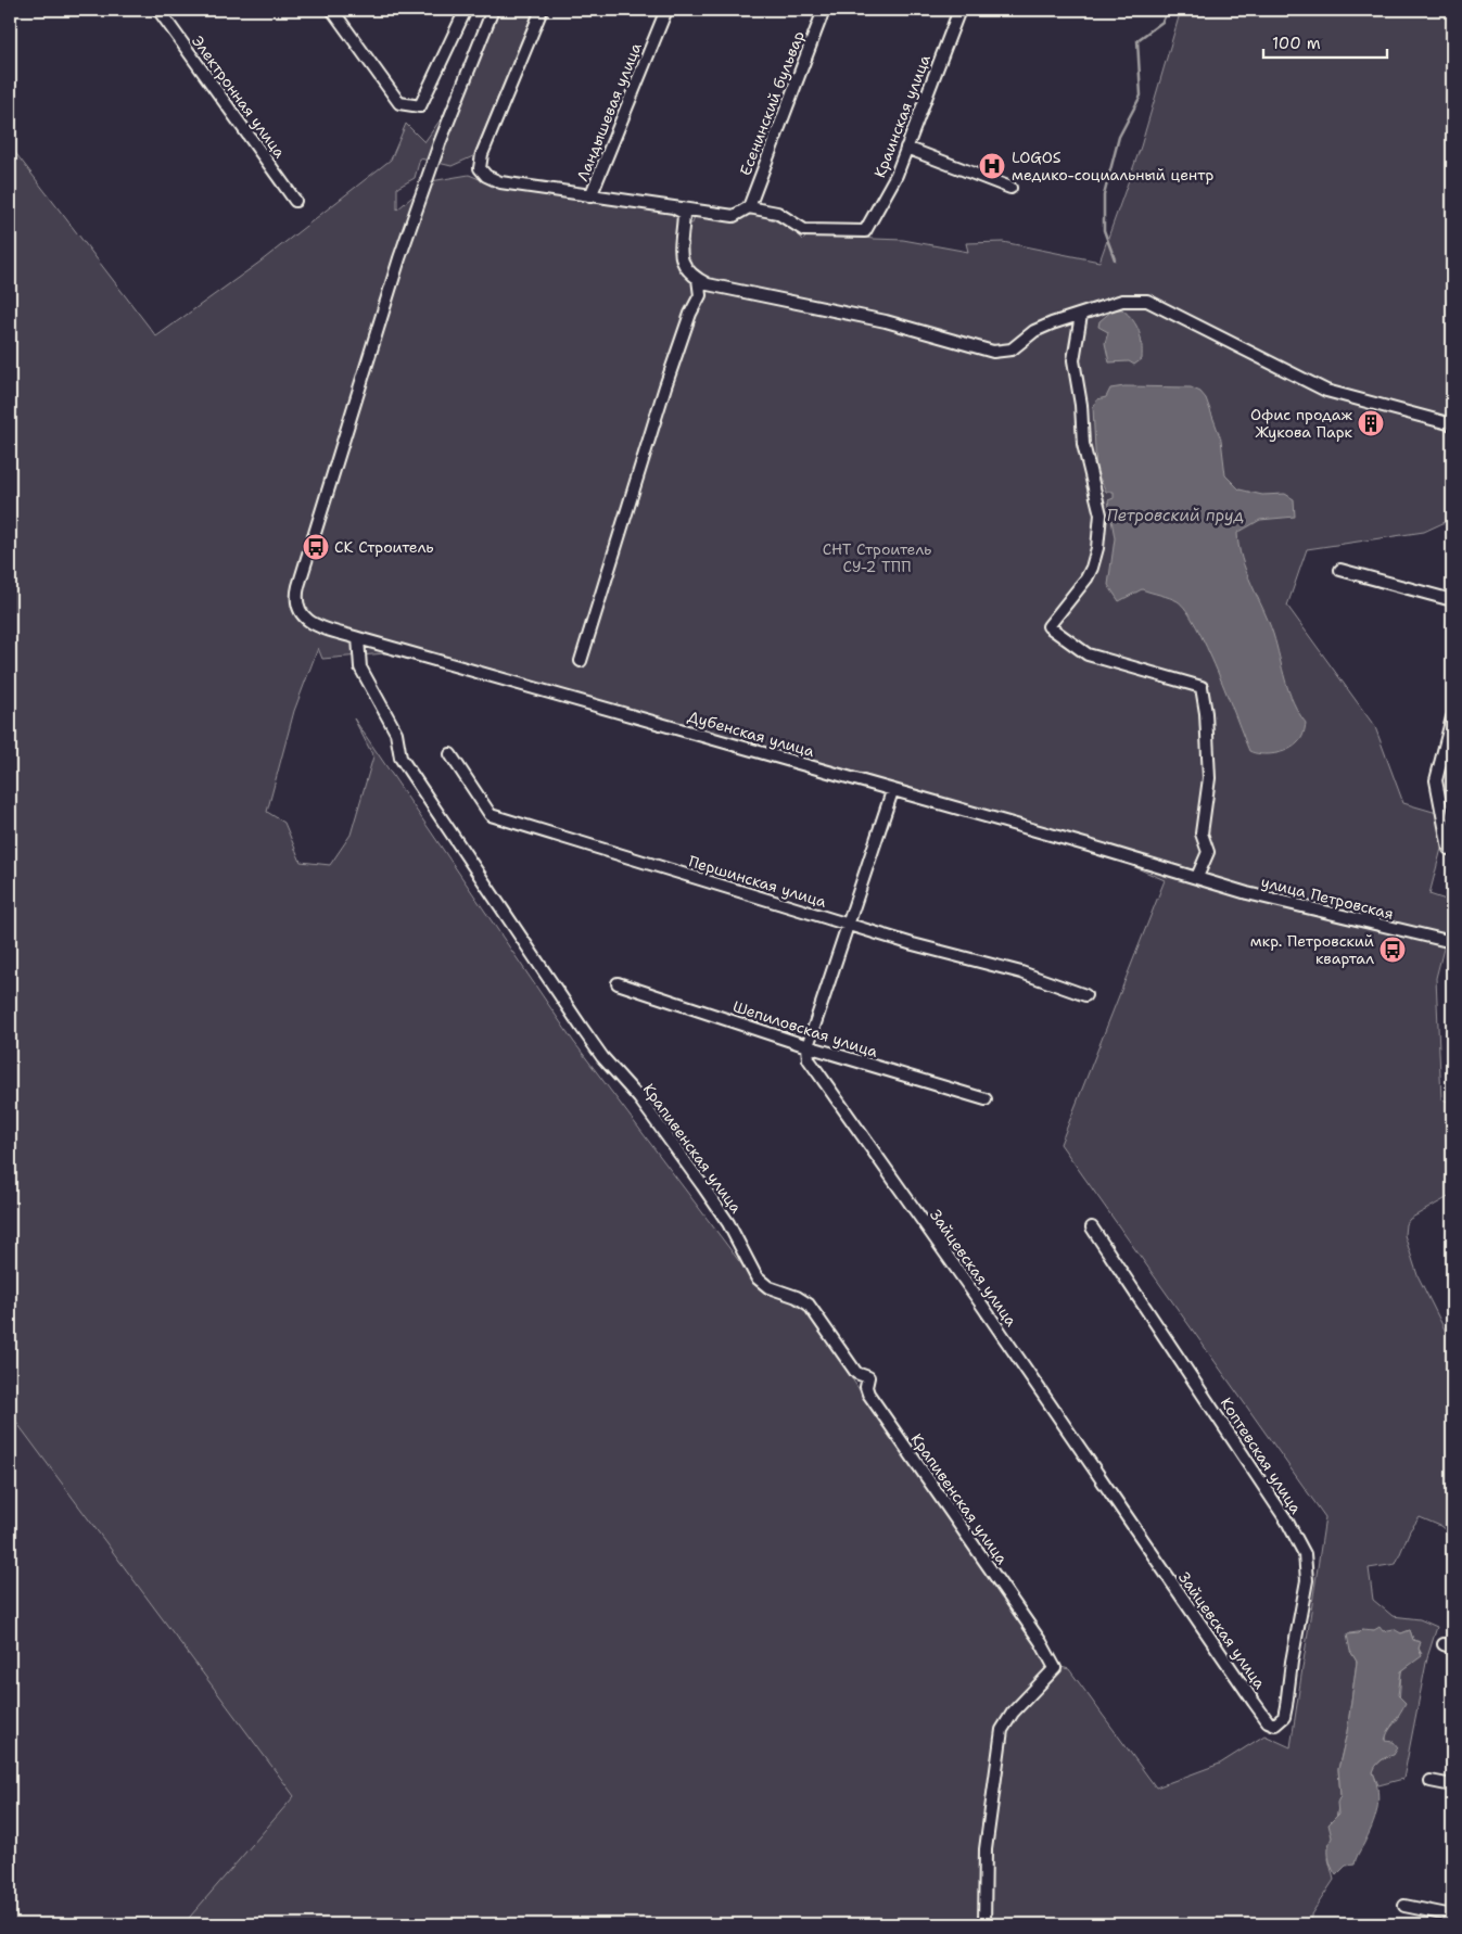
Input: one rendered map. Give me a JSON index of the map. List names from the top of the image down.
{
  "streets": {
    "street": [
      "Электронная улица",
      "Есенинский бульвар",
      "Ландышевая улица",
      "Краинская улица",
      "Дубенская улица",
      "Першинская улица",
      "улица Петровская",
      "Шепиловская улица",
      "Крапивенская улица",
      "Зайцевская улица",
      "Коптевская улица"
    ]
  },
  "crossings": [
    ["Есенинский бульвар", "Краинская улица"],
    ["Дубенская улица", "улица Петровская"],
    ["Дубенская улица", "Крапивенская улица"],
    ["Шепиловская улица", "Зайцевская улица"],
    ["Зайцевская улица", "Коптевская улица"]
  ],
  "water": ["Петровский пруд"],
  "parks": ["СНТ Строитель СУ-2 ТПП"],
  "places": {
    "hospital": ["LOGOS медико-социальный центр"],
    "building": ["Офис продаж Жукова Парк"],
    "bus stop": ["СК Строитель", "мкр. Петровский квартал"]
  },
  "scale_bar": "100 m"
}
